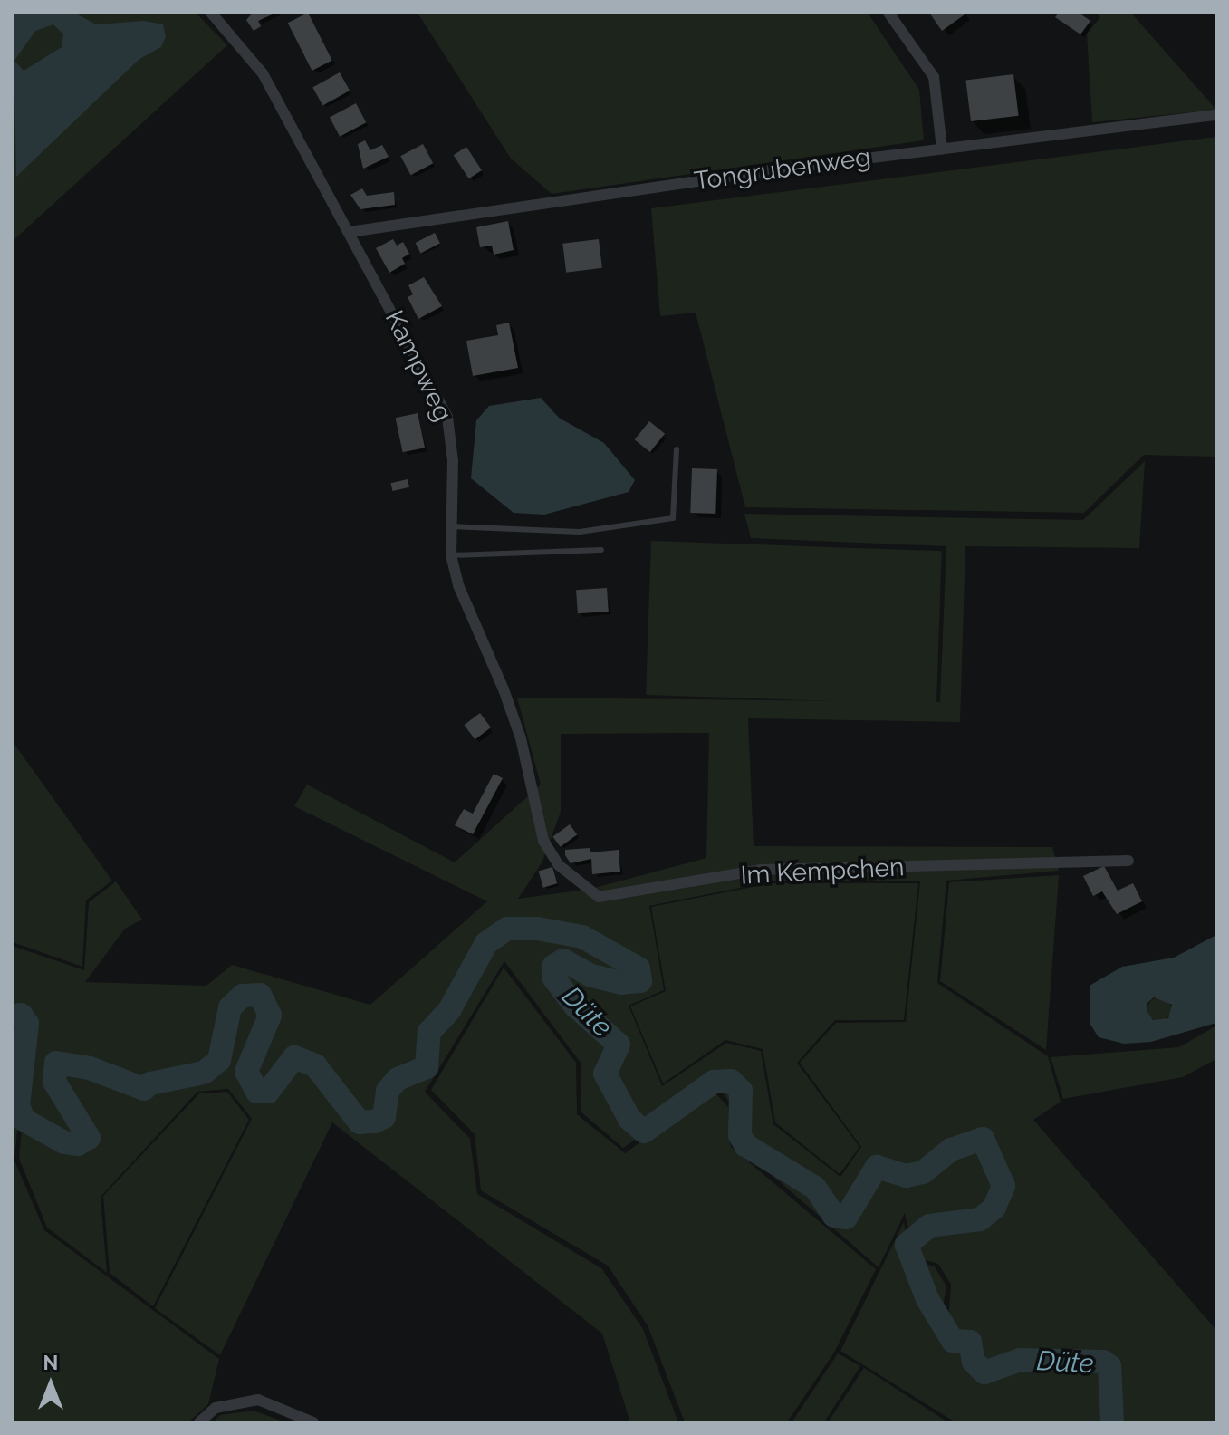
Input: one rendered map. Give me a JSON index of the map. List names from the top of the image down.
{
  "streets": {
    "street": ["Tongrubenweg", "Kampweg", "Im Kempchen"]
  },
  "crossings": [
    ["Tongrubenweg", "Kampweg"],
    ["Kampweg", "Im Kempchen"]
  ],
  "water": ["Düte"],
  "north": "top"
}
